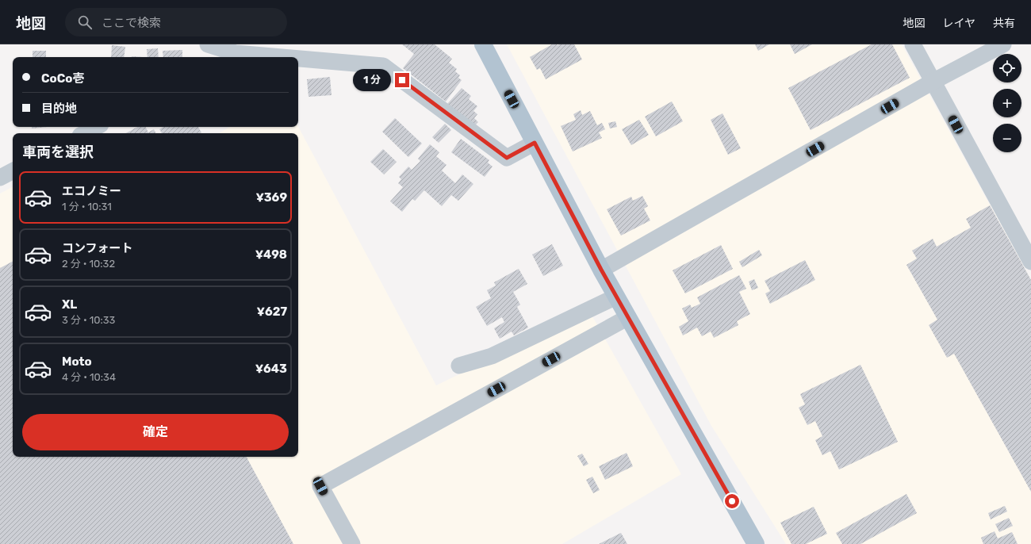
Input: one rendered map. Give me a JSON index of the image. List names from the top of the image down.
{
  "page": {
    "header": "地図",
    "search": "ここで検索",
    "nav": ["地図", "レイヤ", "共有"],
    "map_buttons": ["+", "−"],
    "banner": ["CoCo壱", "目的地"],
    "bubble": "1 分",
    "heading": "車両を選択",
    "list": [
      {
        "name": "エコノミー",
        "note": "1 分 · 10:31",
        "value": "¥369"
      },
      {
        "name": "コンフォート",
        "note": "2 分 · 10:32",
        "value": "¥498"
      },
      {
        "name": "XL",
        "note": "3 分 · 10:33",
        "value": "¥627"
      },
      {
        "name": "Moto",
        "note": "4 分 · 10:34",
        "value": "¥643"
      }
    ],
    "buttons": "確定"
  }
}
